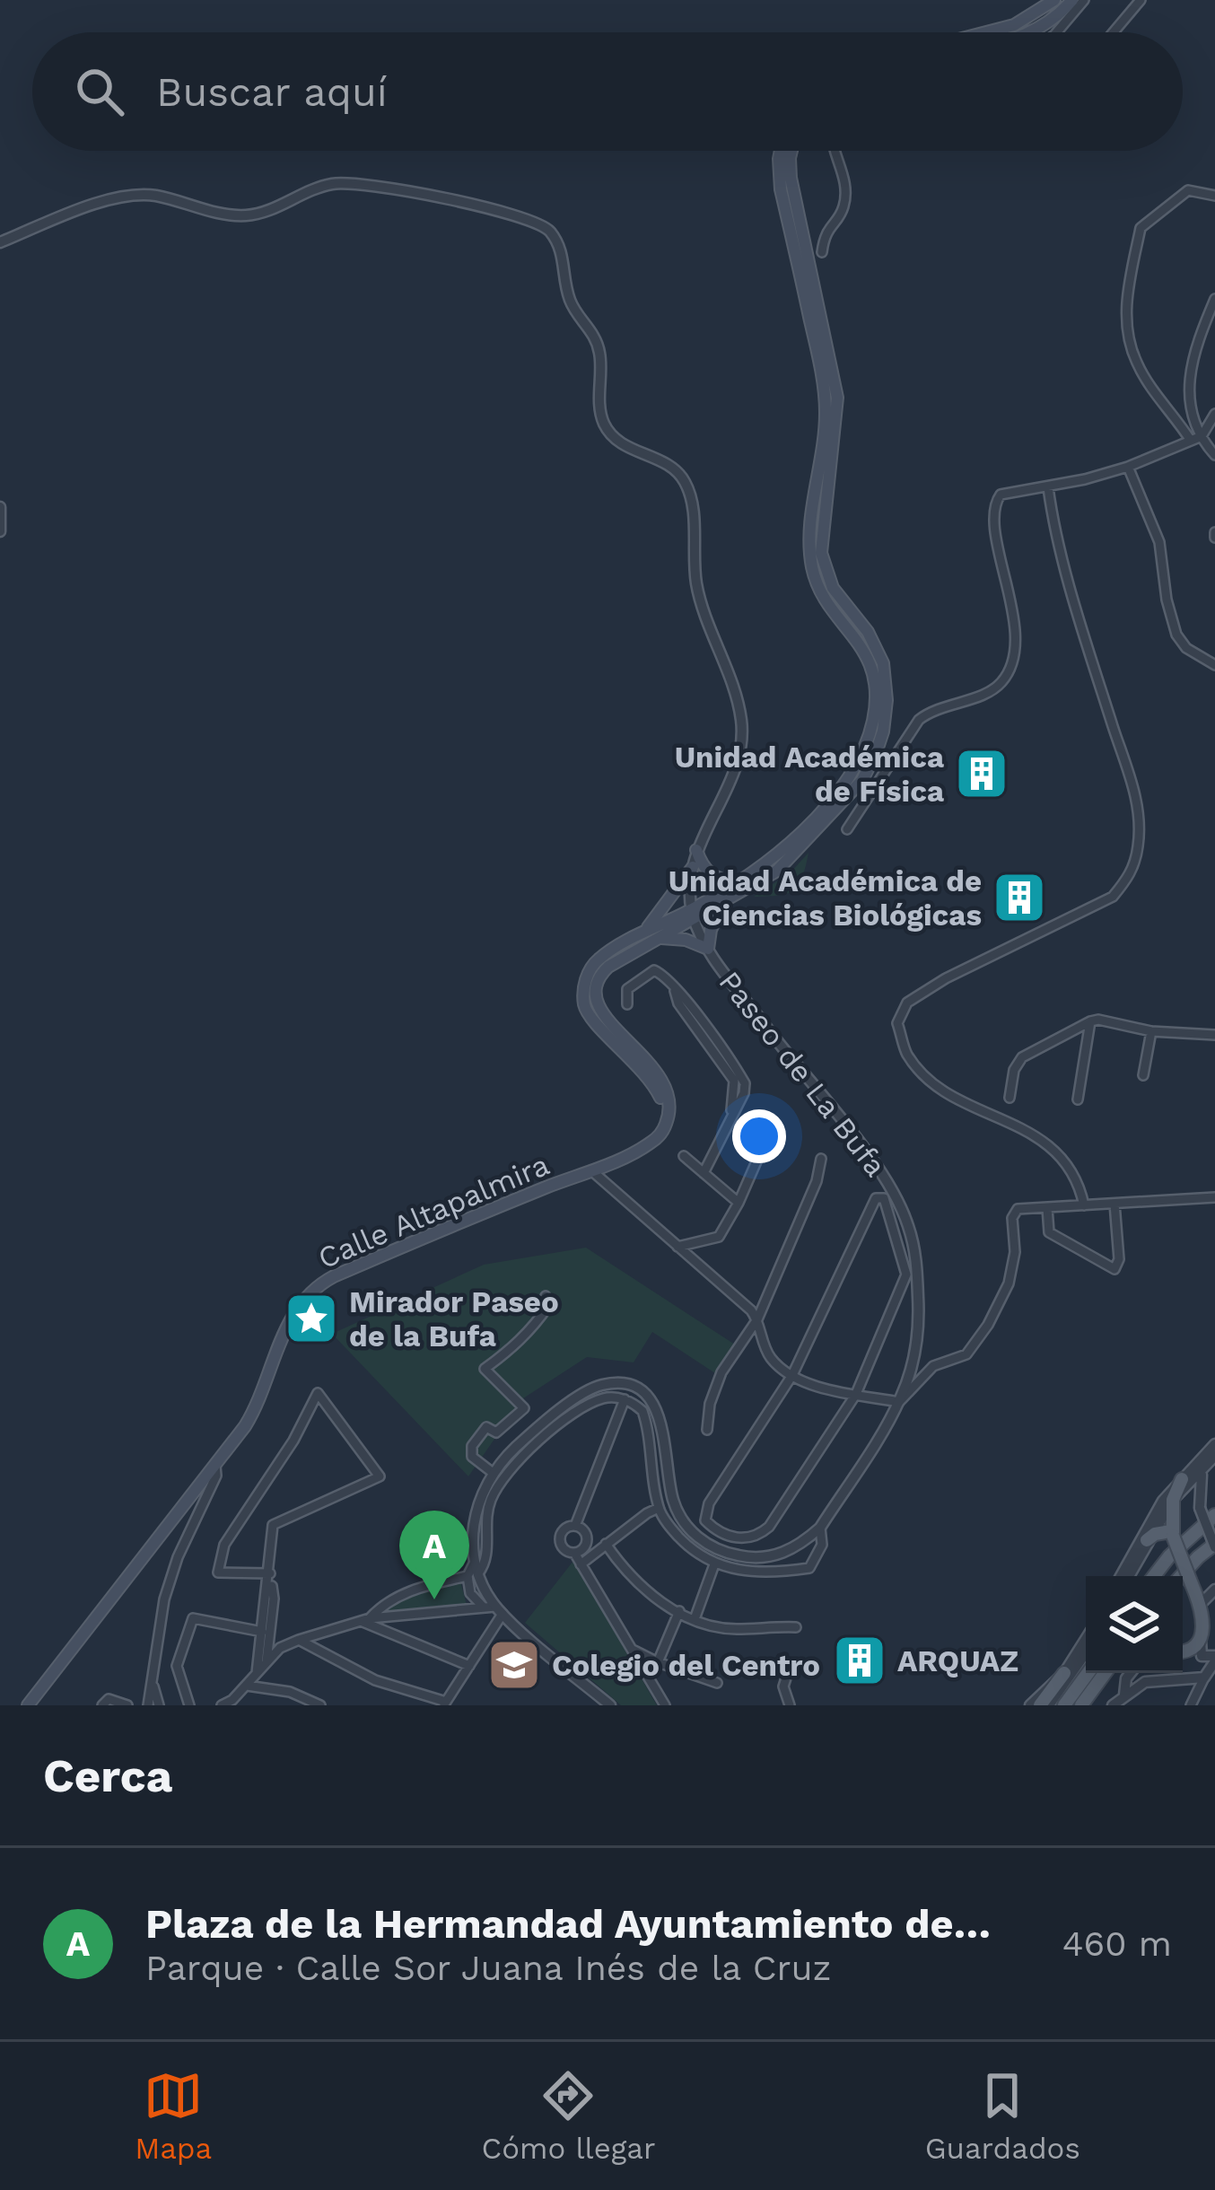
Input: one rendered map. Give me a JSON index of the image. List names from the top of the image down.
{
  "streets": {
    "main road": ["Calle Altapalmira"],
    "street": ["Paseo de La Bufa"]
  },
  "places": {
    "building": ["Unidad Académica de Física", "Unidad Académica de Ciencias Biológicas", "ARQUAZ"],
    "place": ["Mirador Paseo de la Bufa"],
    "school or university": ["Colegio del Centro"]
  },
  "page": {
    "search": "Buscar aquí",
    "pins": "A",
    "heading": "Cerca",
    "list": [
      {
        "mark": "A",
        "name": "Plaza de la Hermandad Ayuntamiento de…",
        "note": "Parque · Calle Sor Juana Inés de la Cruz",
        "value": "460 m"
      }
    ],
    "nav": ["Mapa", "Cómo llegar", "Guardados"]
  }
}
